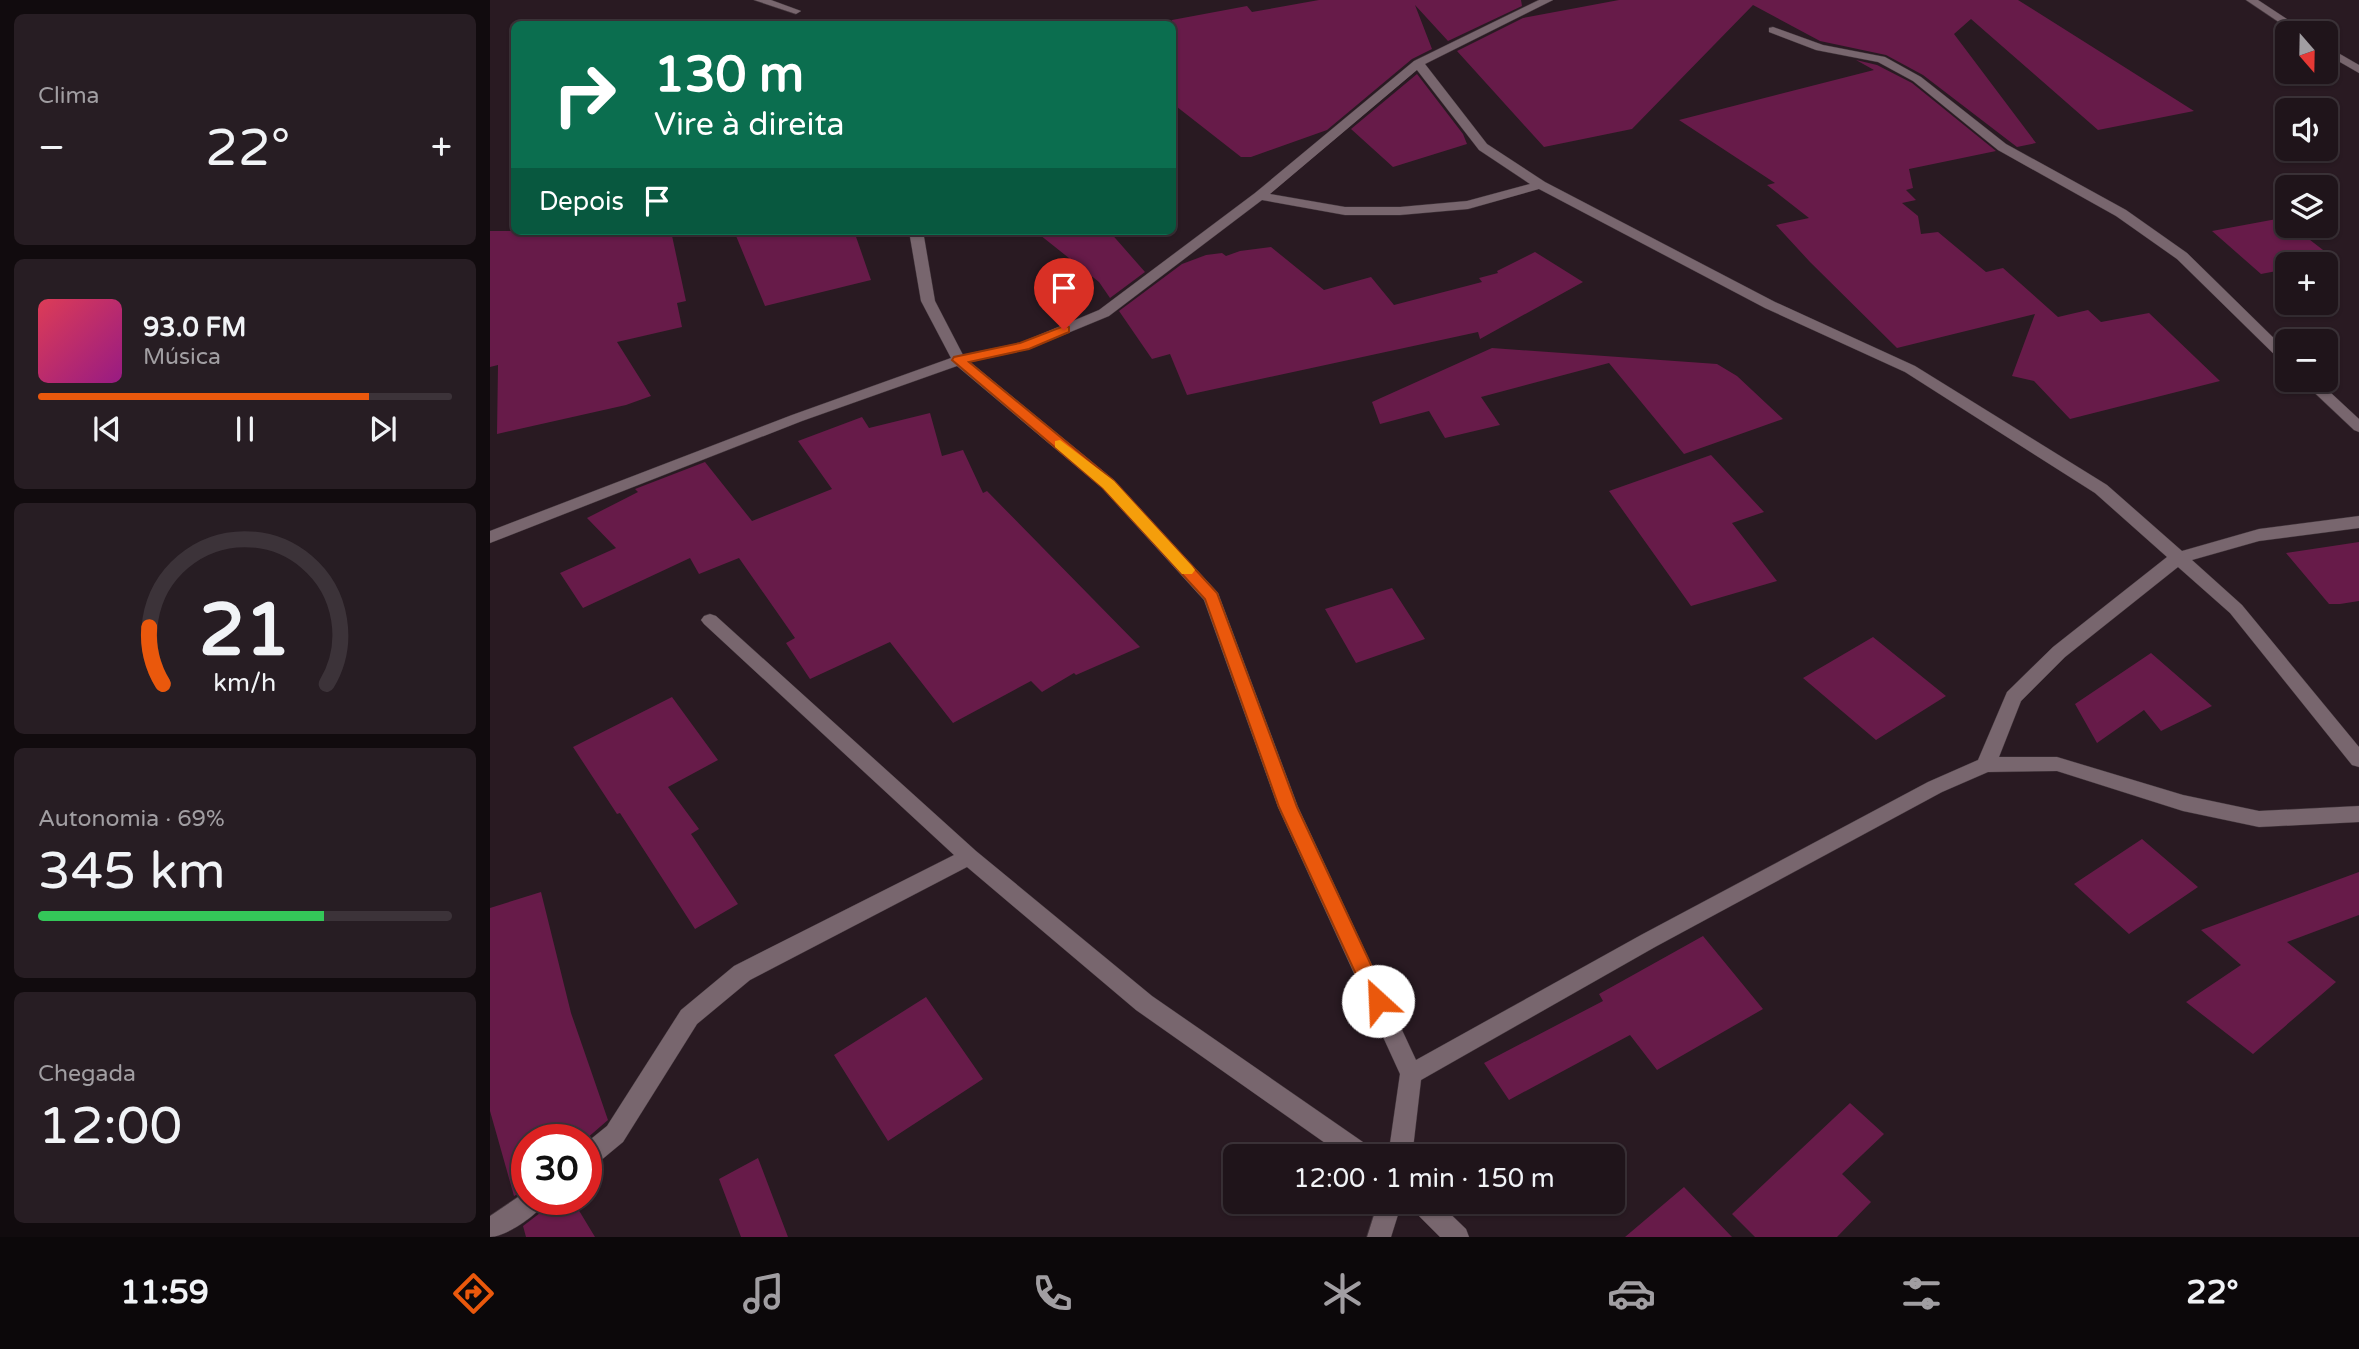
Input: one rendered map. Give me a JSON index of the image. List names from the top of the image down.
{
  "north": "bottom",
  "page": {
    "tile": [
      "Clima",
      ["Autonomia · 69%", "345 km"],
      ["Chegada", "12:00"]
    ],
    "map_buttons": ["+", "−"],
    "turn": ["130 m", "Vire à direita"],
    "heat": ["−", "22°", "+"],
    "then": "Depois",
    "song": ["93.0 FM", "Música"],
    "limit": "30",
    "trip": "12:00 · 1 min · 150 m",
    "tabs": ["11:59", "22°"],
    "gauge": ["21", "km/h"]
  }
}
